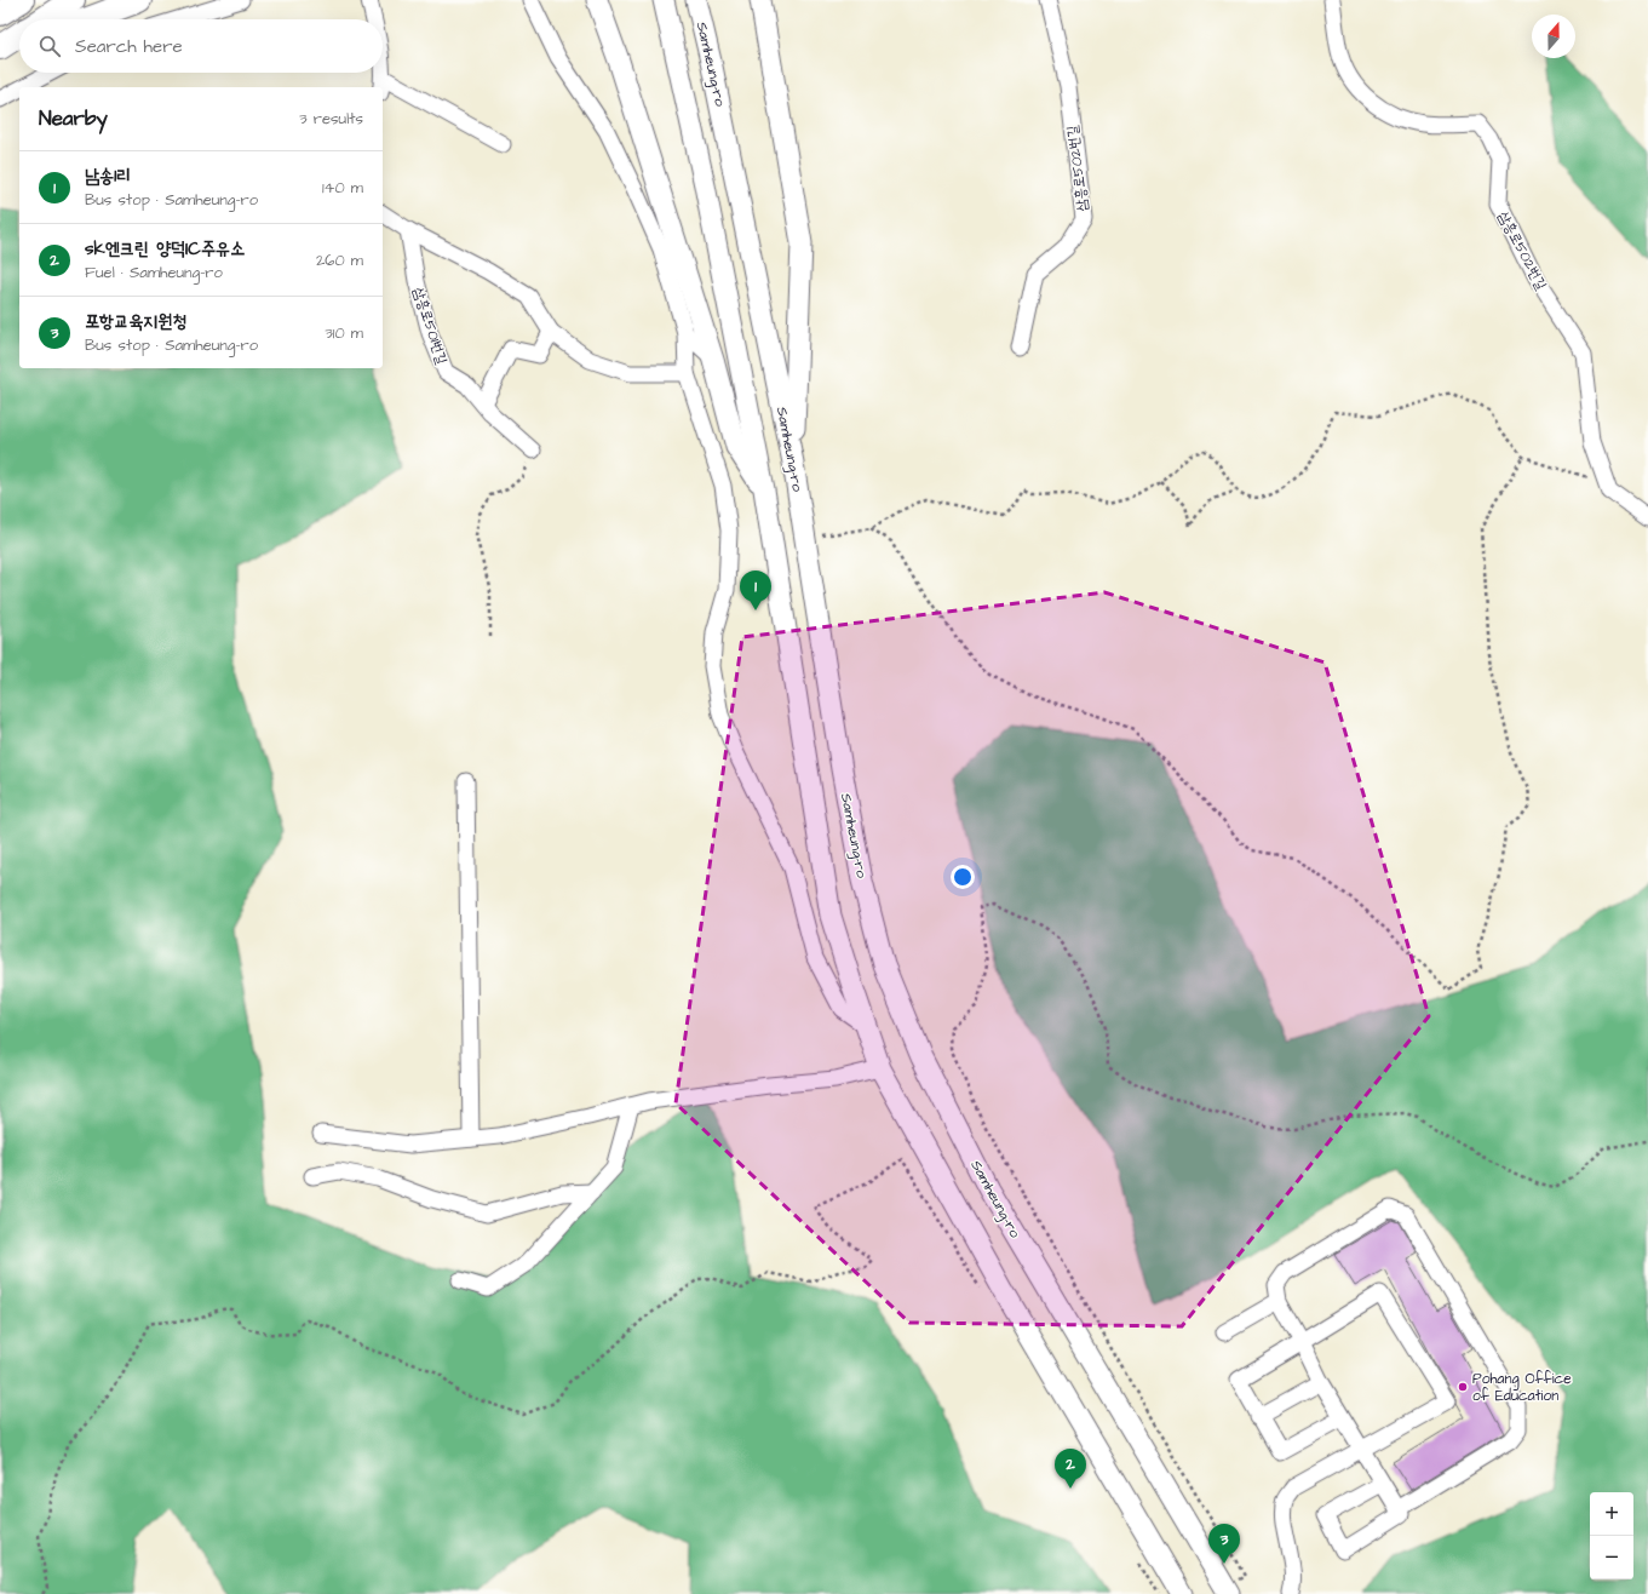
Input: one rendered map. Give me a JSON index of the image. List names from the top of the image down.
{
  "streets": {
    "main road": ["Samheung-ro"],
    "street": ["삼흥로502번길", "삼흥로501번길"]
  },
  "places": ["Pohang Office of Education"],
  "north": "top",
  "page": {
    "search": "Search here",
    "heading": ["Nearby", "3 results"],
    "list": [
      {
        "mark": "1",
        "name": "남송1리",
        "note": "Bus stop · Samheung-ro",
        "value": "140 m"
      },
      {
        "mark": "2",
        "name": "sk엔크린 양덕IC주유소",
        "note": "Fuel · Samheung-ro",
        "value": "260 m"
      },
      {
        "mark": "3",
        "name": "포항교육지원청",
        "note": "Bus stop · Samheung-ro",
        "value": "310 m"
      }
    ],
    "pins": ["1", "2", "3"],
    "map_buttons": ["+", "−"]
  }
}
